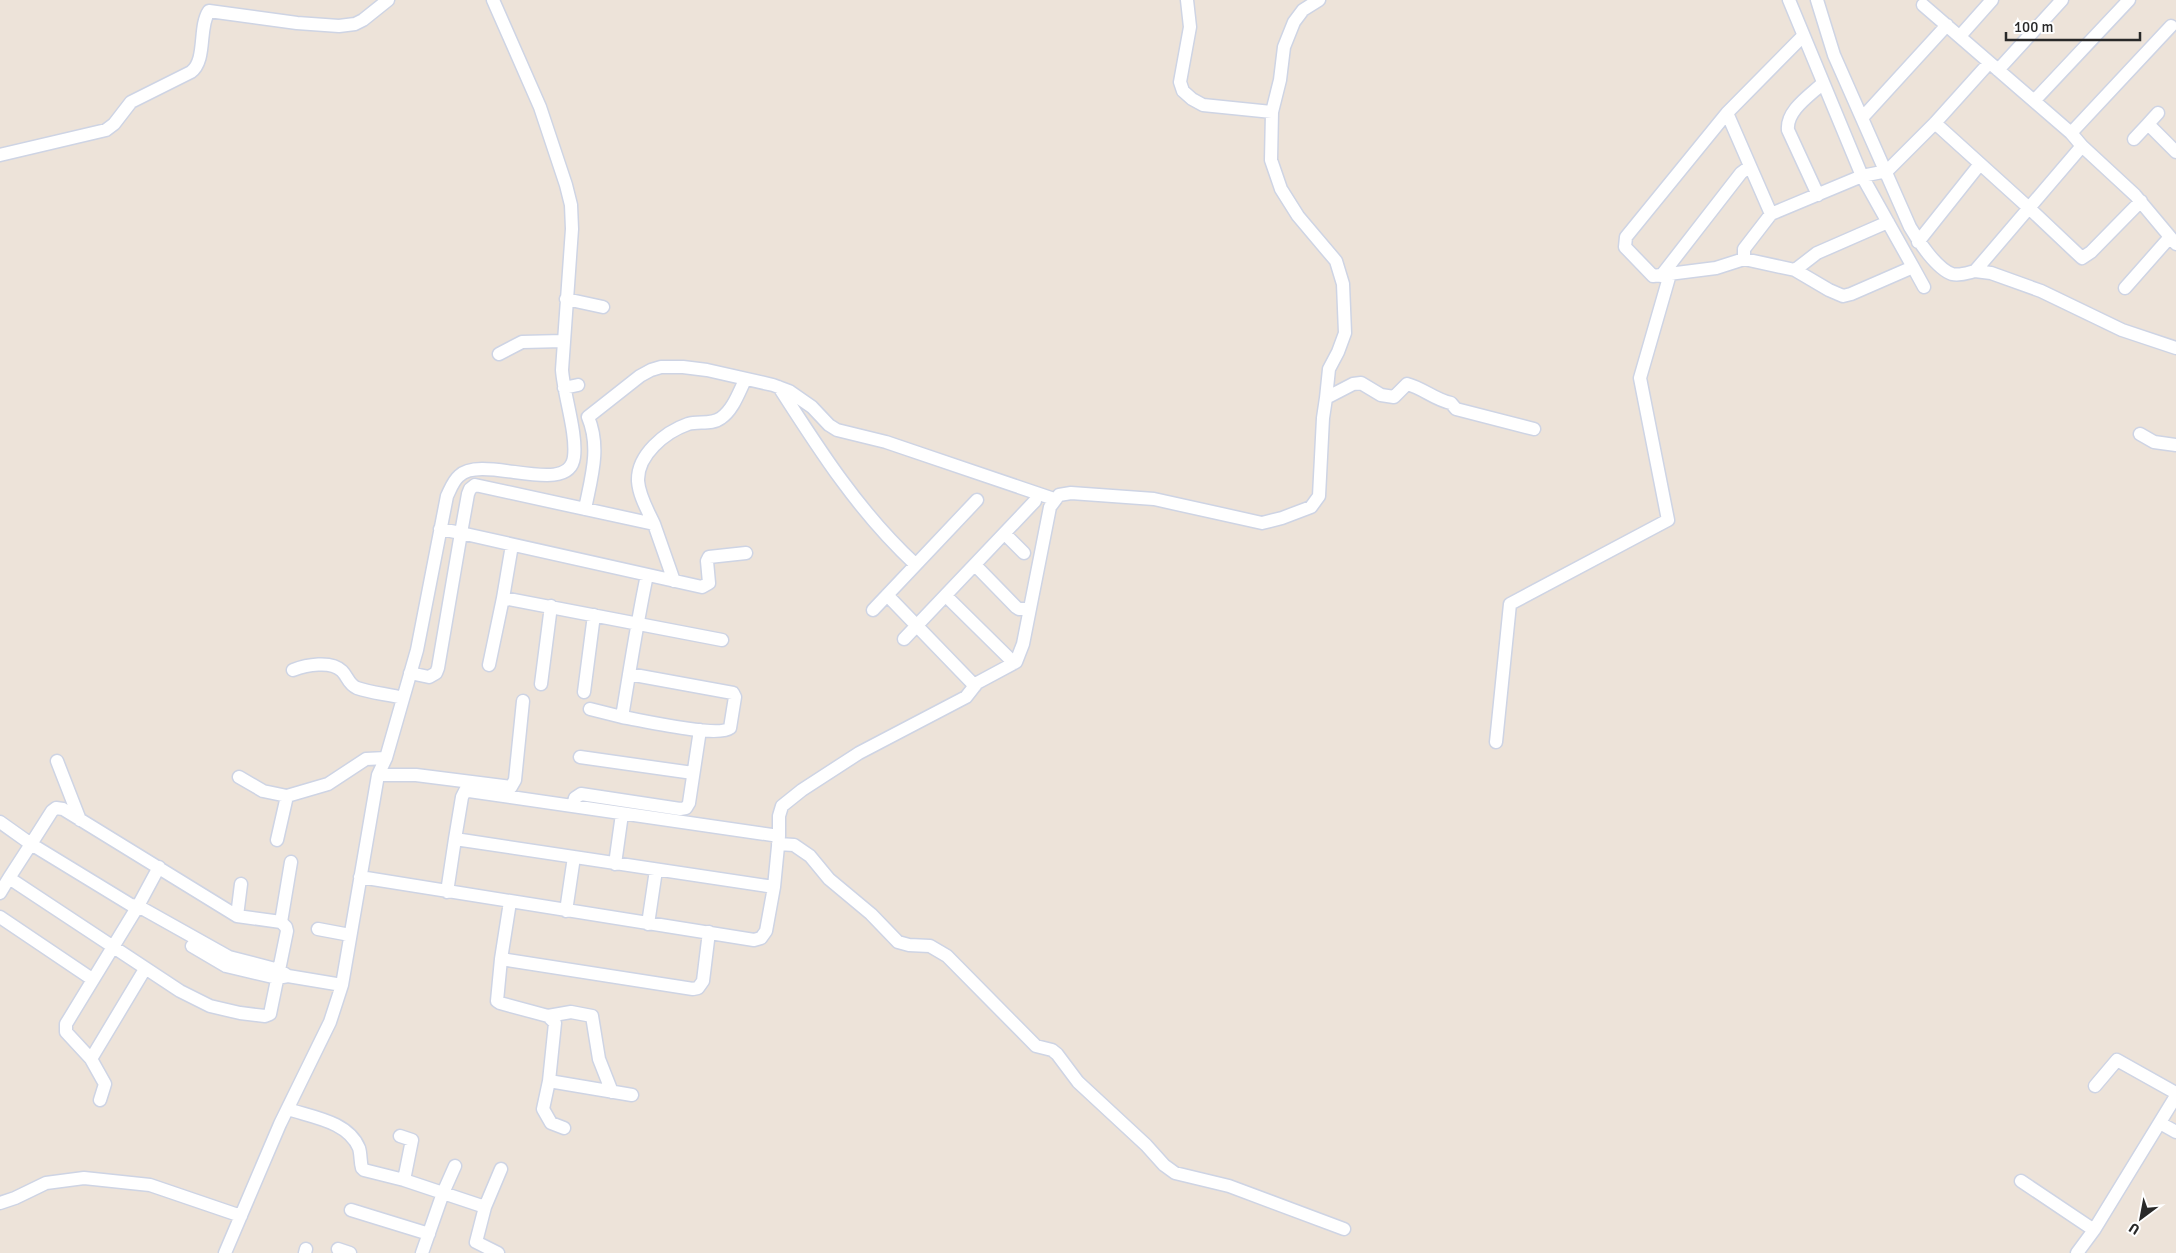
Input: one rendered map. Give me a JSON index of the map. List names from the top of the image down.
{
  "scale_bar": "100 m",
  "north": "bottom left"
}
